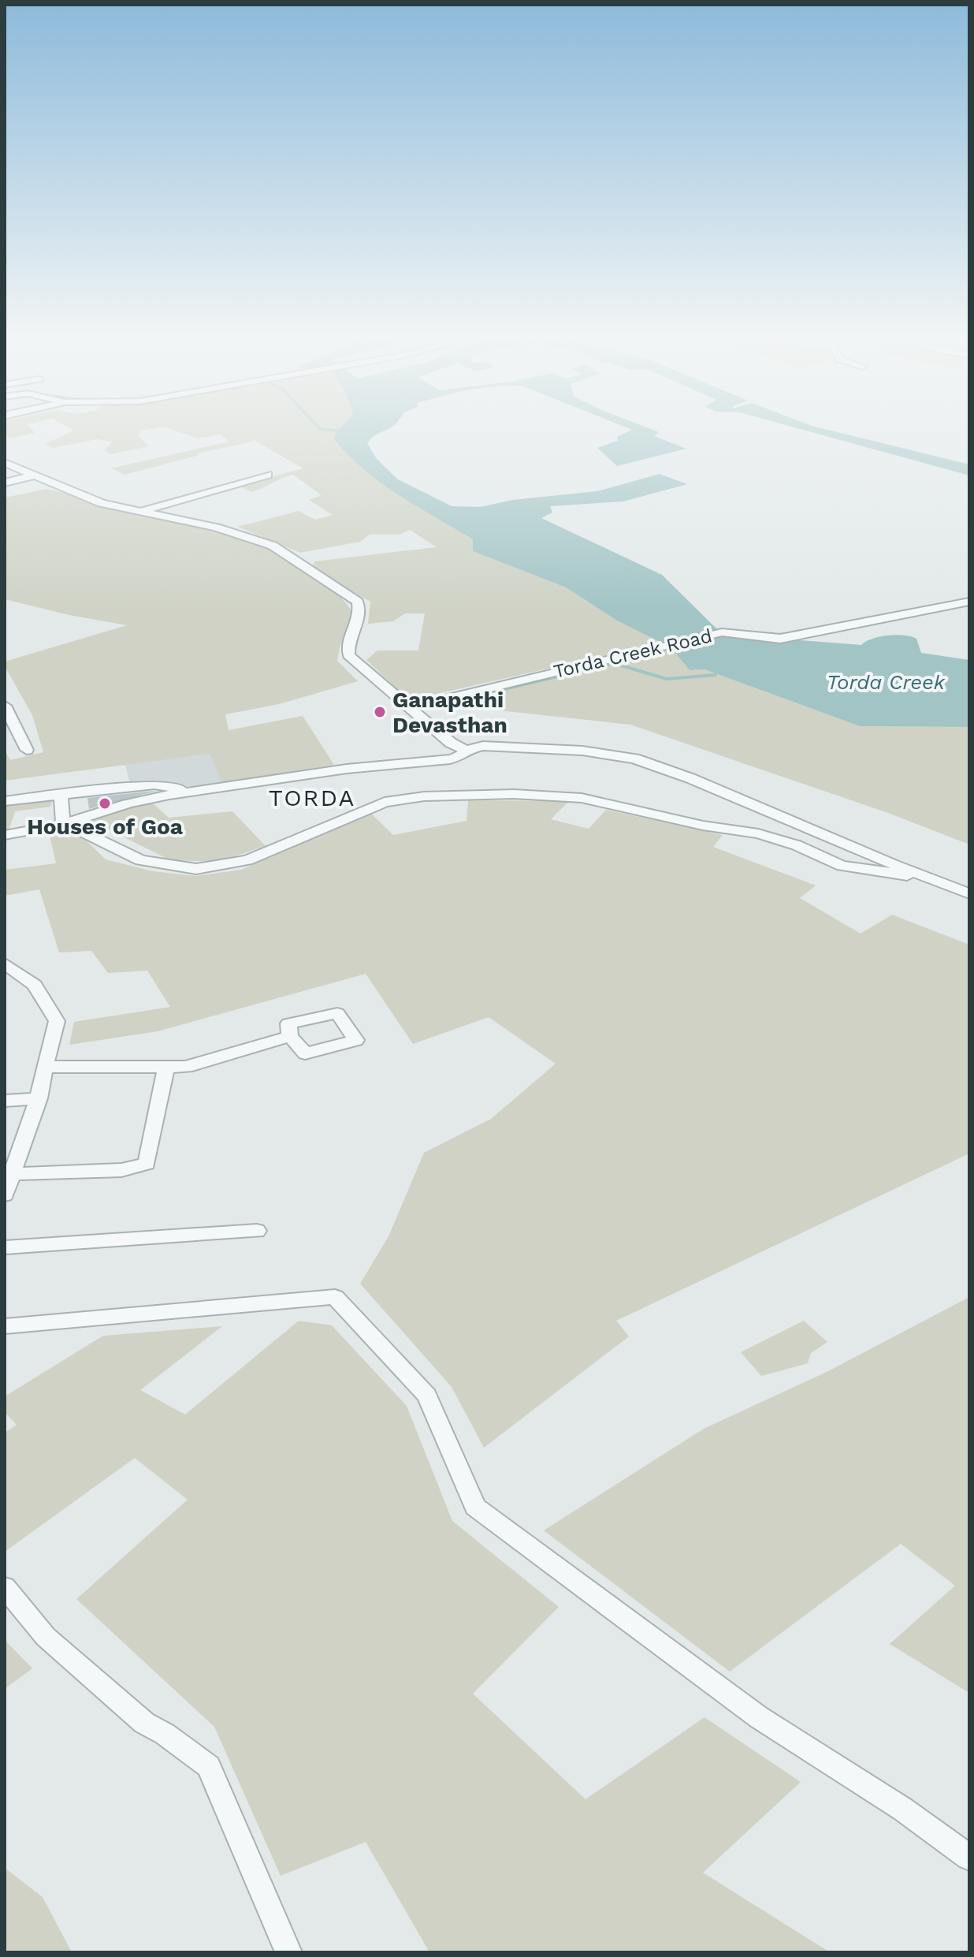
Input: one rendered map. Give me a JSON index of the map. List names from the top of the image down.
{
  "streets": {
    "street": ["Torda Creek Road"]
  },
  "districts": ["TORDA"],
  "water": ["Torda Creek"],
  "places": ["Ganapathi Devasthan", "Houses of Goa"]
}
